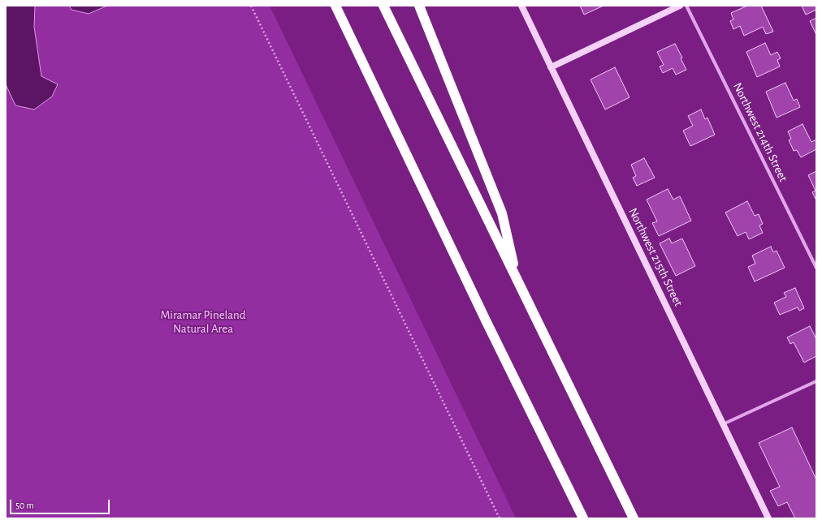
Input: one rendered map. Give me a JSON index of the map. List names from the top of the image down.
{
  "streets": {
    "street": ["Northwest 214th Street", "Northwest 215th Street"]
  },
  "parks": ["Miramar Pineland Natural Area"],
  "scale_bar": "50 m"
}
